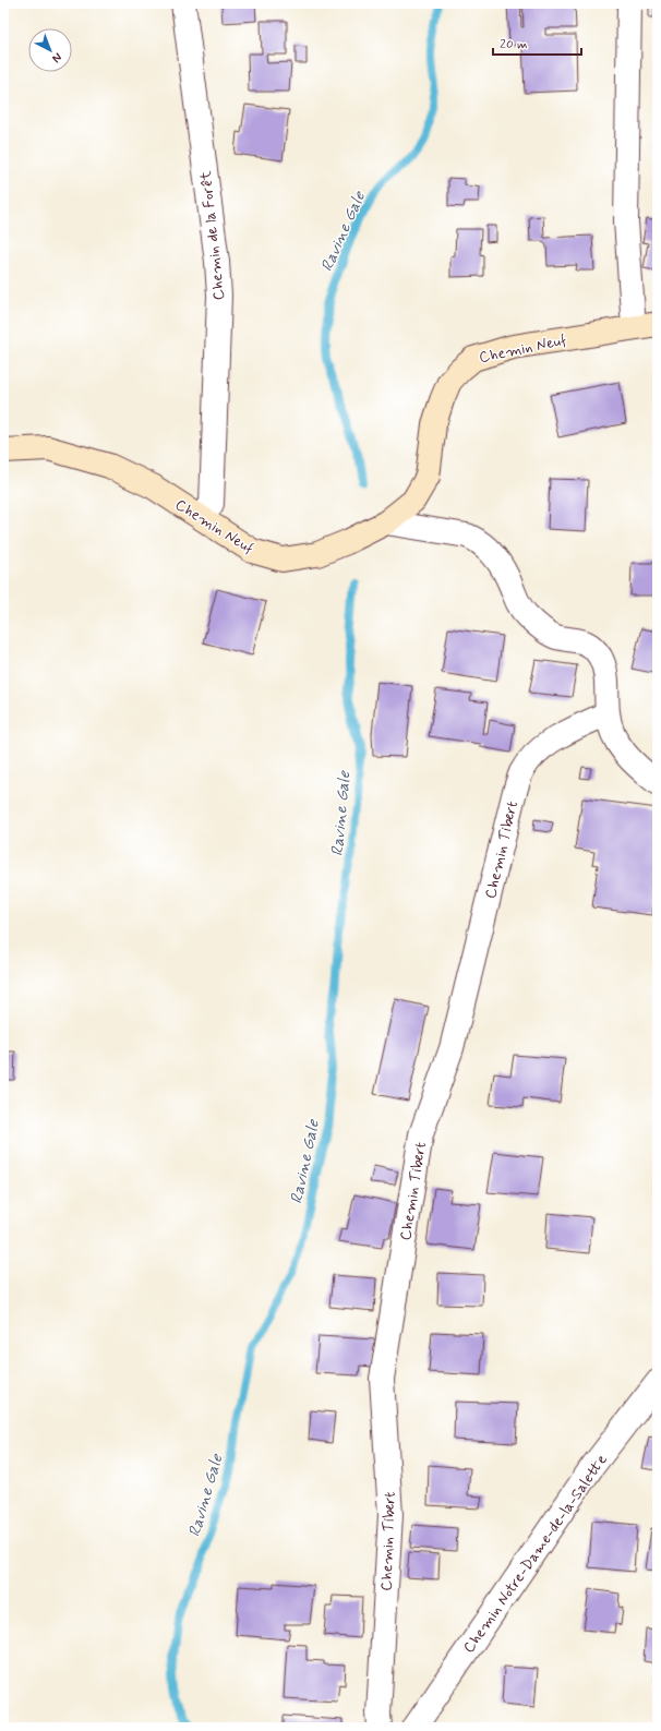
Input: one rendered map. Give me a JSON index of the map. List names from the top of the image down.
{
  "streets": {
    "main road": ["Chemin Neuf"],
    "street": ["Chemin de la Forêt", "Chemin Tibert", "Chemin Notre-Dame-de-la-Salette"]
  },
  "crossings": [
    ["Chemin de la Forêt", "Chemin Neuf"]
  ],
  "water": ["Ravine Gale"],
  "scale_bar": "20 m",
  "north": "bottom right"
}
